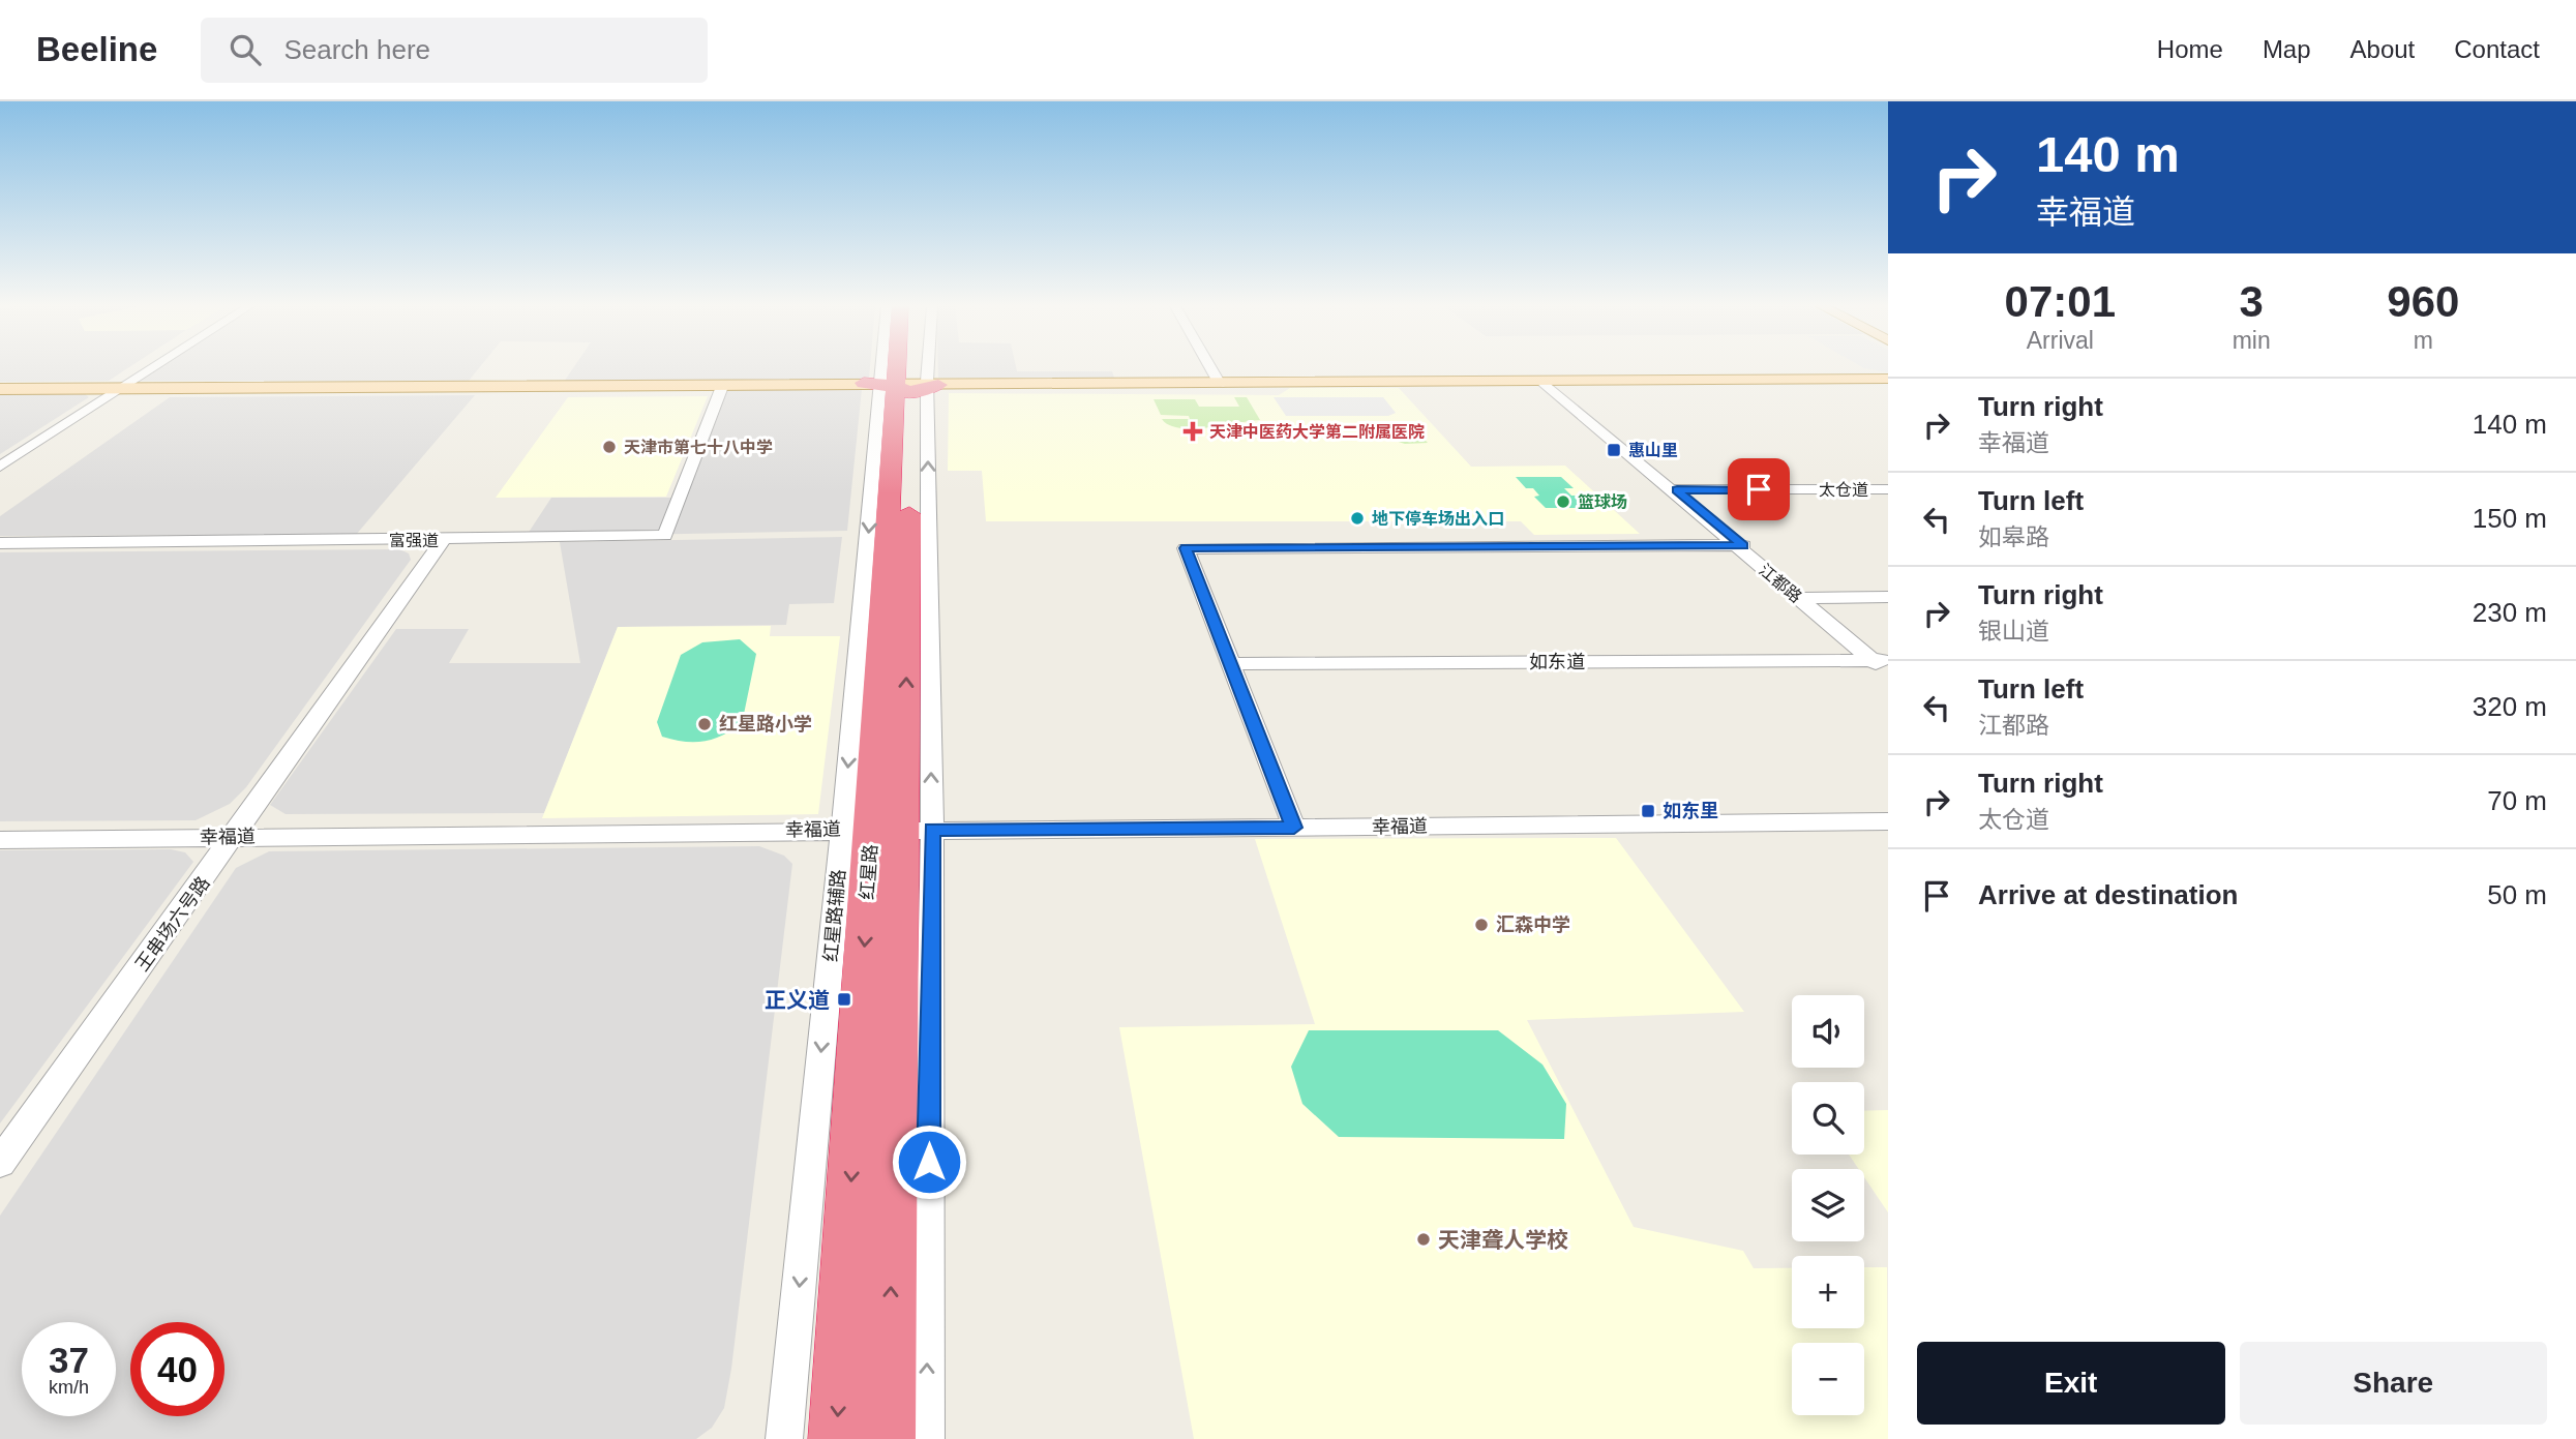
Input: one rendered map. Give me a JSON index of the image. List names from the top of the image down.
{
  "streets": {
    "highway": ["红星路"],
    "street": [
      "太仓道",
      "富强道",
      "江都路",
      "如东道",
      "幸福道",
      "红星路辅路",
      "王串场六号路"
    ]
  },
  "crossings": [
    ["太仓道", "江都路"],
    ["富强道", "王串场六号路"],
    ["江都路", "如东道"],
    ["幸福道", "红星路"],
    ["幸福道", "红星路辅路"],
    ["幸福道", "王串场六号路"],
    ["红星路", "红星路辅路"]
  ],
  "places": {
    "health": ["天津中医药大学第二附属医院"],
    "other": [
      "天津市第七十八中学",
      "篮球场",
      "地下停车场出入口",
      "红星路小学",
      "汇森中学",
      "天津聋人学校"
    ],
    "transit": ["惠山里", "如东里", "正义道"]
  },
  "page": {
    "header": "Beeline",
    "search": "Search here",
    "nav": [
      "Home",
      "Map",
      "About",
      "Contact"
    ],
    "turn": ["140 m", "幸福道"],
    "eta": [
      "07:01",
      "Arrival",
      "3",
      "min",
      "960",
      "m"
    ],
    "list": [
      {
        "name": "Turn right",
        "note": "幸福道",
        "value": "140 m"
      },
      {
        "name": "Turn left",
        "note": "如皋路",
        "value": "150 m"
      },
      {
        "name": "Turn right",
        "note": "银山道",
        "value": "230 m"
      },
      {
        "name": "Turn left",
        "note": "江都路",
        "value": "320 m"
      },
      {
        "name": "Turn right",
        "note": "太仓道",
        "value": "70 m"
      },
      {
        "name": "Arrive at destination",
        "value": "50 m"
      }
    ],
    "map_buttons": ["+", "−"],
    "speed": "37 km/h",
    "limit": "40",
    "buttons": ["Exit", "Share"]
  }
}
